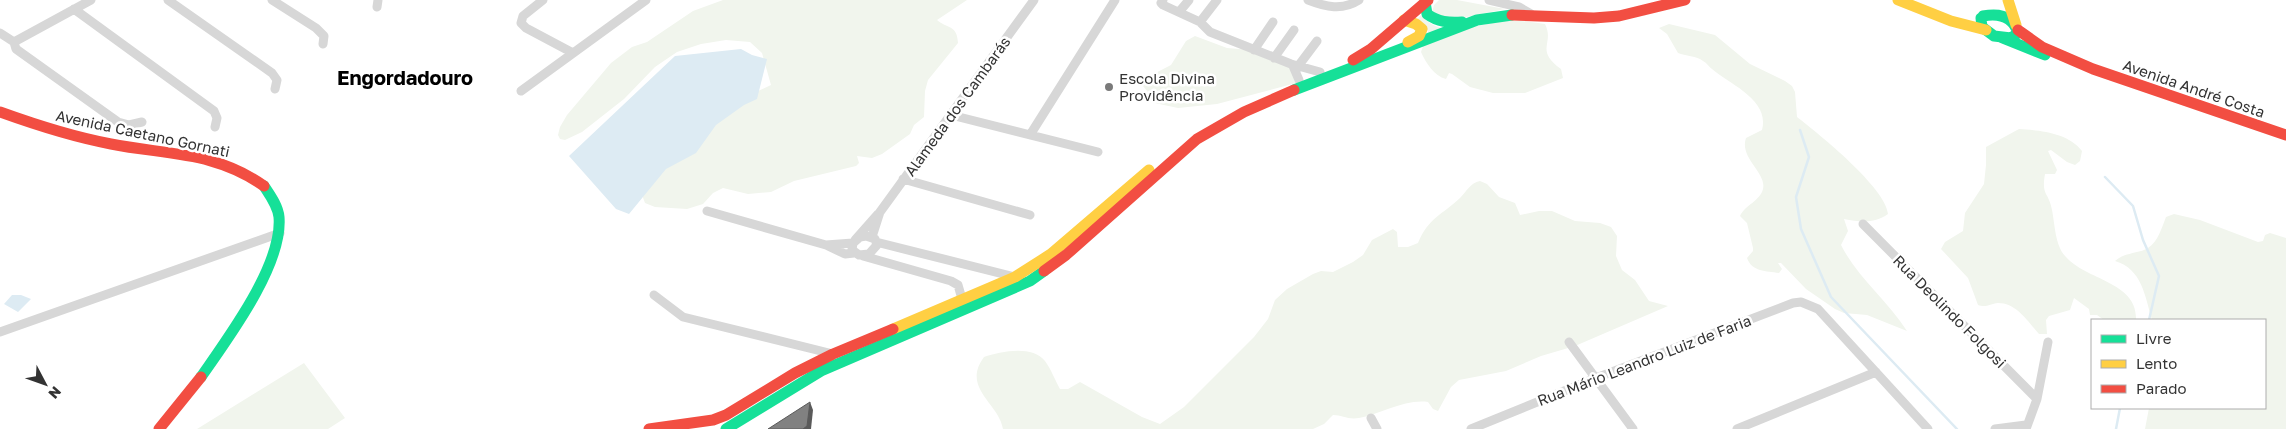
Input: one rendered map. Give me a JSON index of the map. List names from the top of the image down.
{
  "streets": {
    "main road": ["Avenida André Costa", "Avenida Caetano Gornati"],
    "street": ["Alameda dos Cambarás", "Rua Deolindo Folgosi", "Rua Mário Leandro Luiz de Faria"]
  },
  "districts": ["Engordadouro"],
  "places": ["Escola Divina Providência"],
  "legend": ["Livre", "Lento", "Parado"],
  "north": "bottom right"
}
